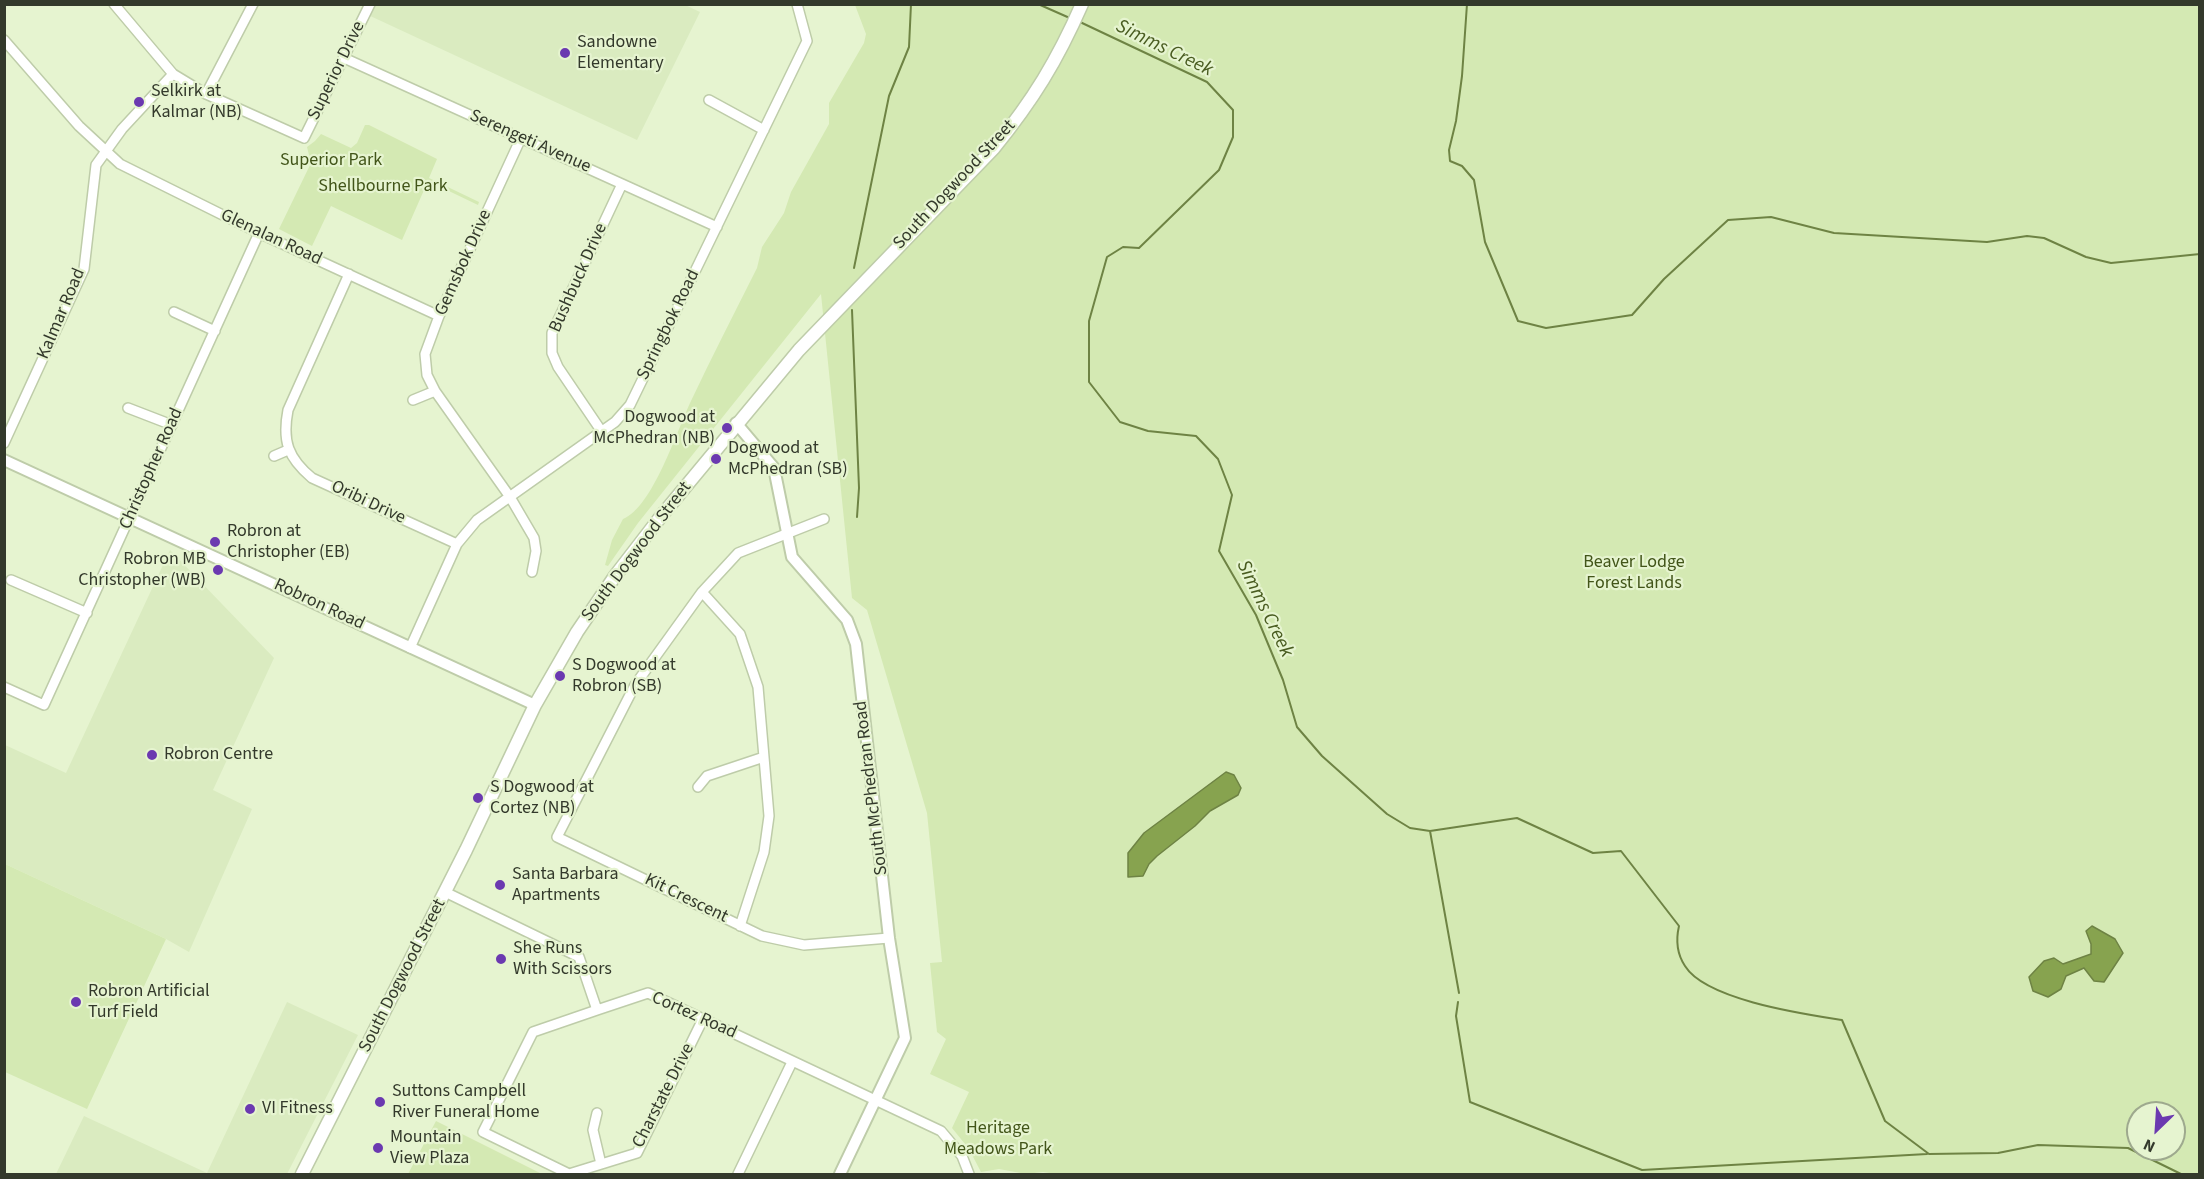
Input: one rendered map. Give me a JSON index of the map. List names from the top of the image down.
{
  "streets": {
    "main road": ["South Dogwood Street"],
    "street": [
      "Superior Drive",
      "Serengeti Avenue",
      "Glenalan Road",
      "Gemsbok Drive",
      "Bushbuck Drive",
      "Kalmar Road",
      "Springbok Road",
      "Christopher Road",
      "Oribi Drive",
      "Robron Road",
      "South McPhedran Road",
      "Kit Crescent",
      "Cortez Road",
      "Charstate Drive"
    ]
  },
  "crossings": [
    ["Superior Drive", "Serengeti Avenue"],
    ["Serengeti Avenue", "Gemsbok Drive"],
    ["Serengeti Avenue", "Bushbuck Drive"],
    ["Serengeti Avenue", "Springbok Road"],
    ["South Dogwood Street", "Robron Road"],
    ["South Dogwood Street", "South McPhedran Road"],
    ["Glenalan Road", "Gemsbok Drive"],
    ["Glenalan Road", "Kalmar Road"],
    ["Glenalan Road", "Christopher Road"],
    ["Gemsbok Drive", "Springbok Road"],
    ["Bushbuck Drive", "Springbok Road"],
    ["Springbok Road", "Oribi Drive"],
    ["Springbok Road", "Robron Road"],
    ["Christopher Road", "Robron Road"],
    ["South McPhedran Road", "Kit Crescent"],
    ["South McPhedran Road", "Cortez Road"],
    ["Cortez Road", "Charstate Drive"]
  ],
  "water": ["Simms Creek"],
  "parks": [
    "Superior Park",
    "Shellbourne Park",
    "Beaver Lodge Forest Lands",
    "Heritage Meadows Park"
  ],
  "places": [
    "Sandowne Elementary",
    "Selkirk at Kalmar (NB)",
    "Dogwood at McPhedran (NB)",
    "Dogwood at McPhedran (SB)",
    "Robron at Christopher (EB)",
    "Robron MB Christopher (WB)",
    "S Dogwood at Robron (SB)",
    "Robron Centre",
    "S Dogwood at Cortez (NB)",
    "Santa Barbara Apartments",
    "She Runs With Scissors",
    "Robron Artificial Turf Field",
    "Suttons Campbell River Funeral Home",
    "VI Fitness",
    "Mountain View Plaza"
  ],
  "north": "bottom left"
}
